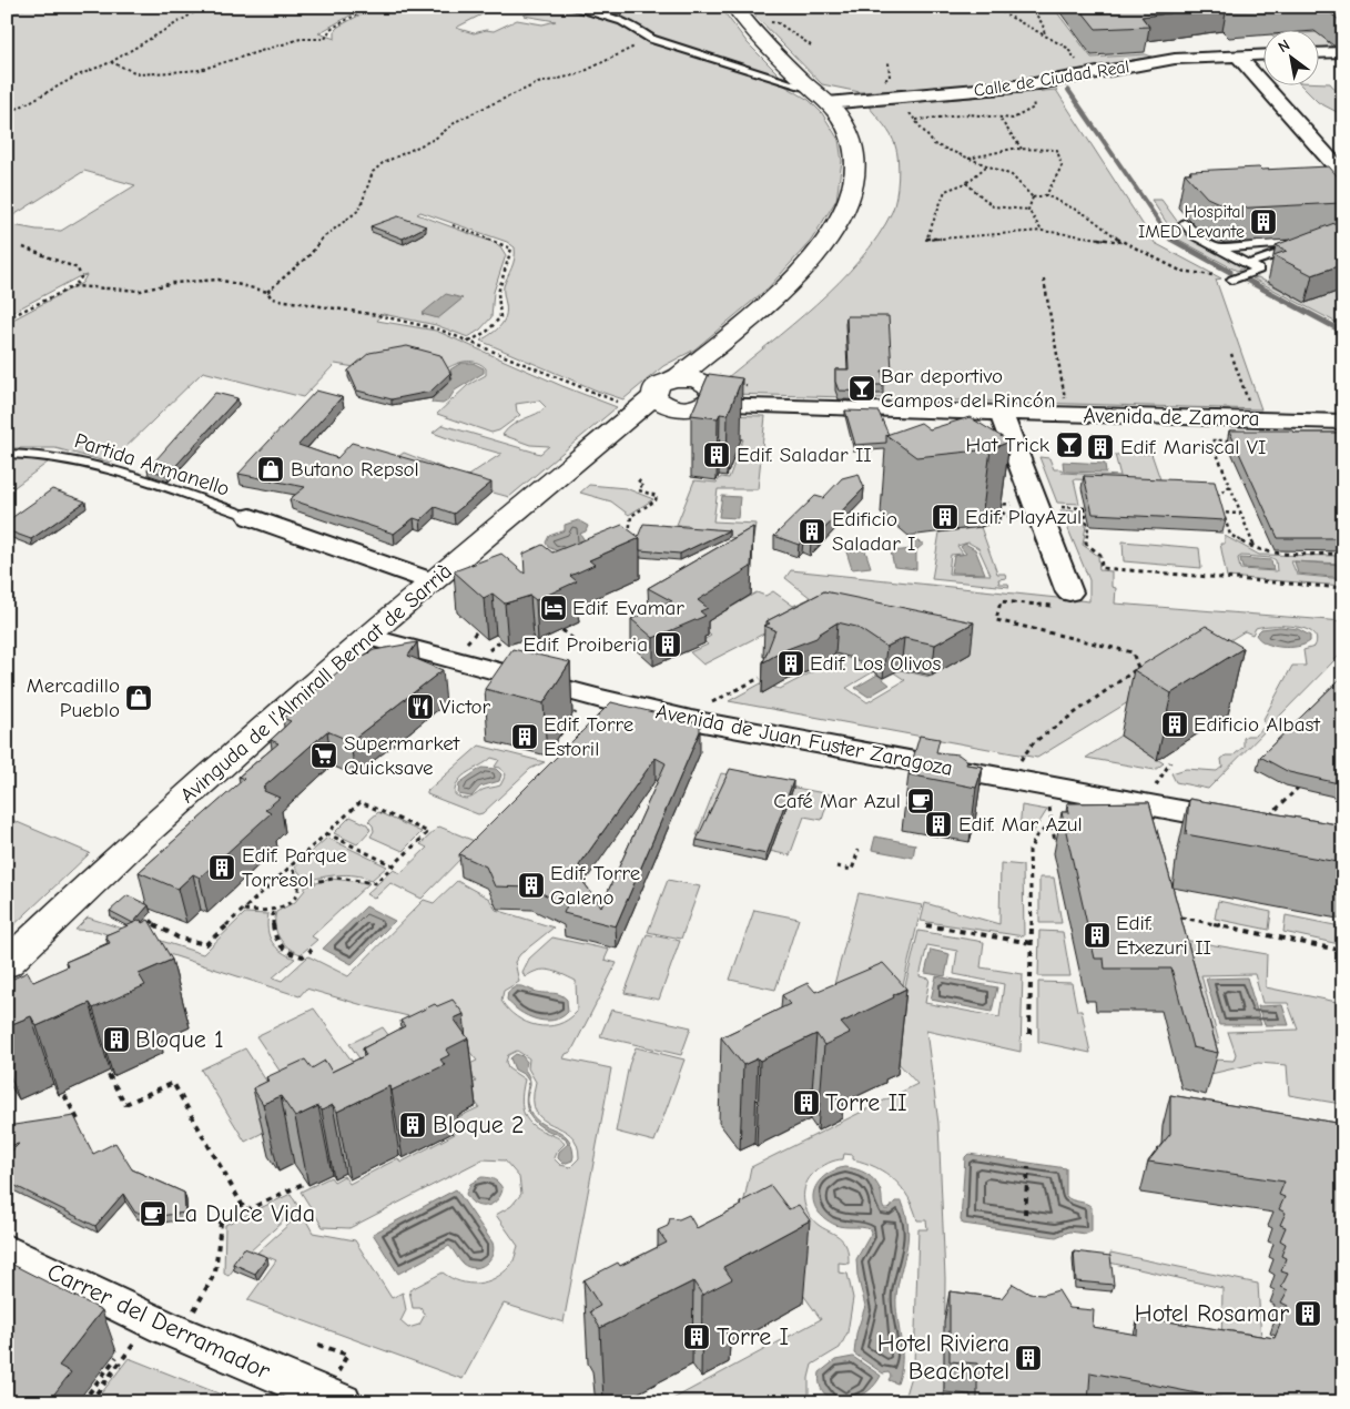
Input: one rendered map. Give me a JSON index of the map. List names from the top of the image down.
{
  "streets": {
    "street": [
      "Calle de Ciudad Real",
      "Avenida de Zamora",
      "Avinguda de l'Almirall Bernat de Sarrià",
      "Avenida de Juan Fuster Zaragoza",
      "Carrer del Derramador"
    ],
    "lane": ["Partida Armanello"]
  },
  "crossings": [
    ["Avenida de Zamora", "Avinguda de l'Almirall Bernat de Sarrià"],
    ["Avinguda de l'Almirall Bernat de Sarrià", "Avenida de Juan Fuster Zaragoza"]
  ],
  "places": {
    "building": [
      "Hospital IMED Levante",
      "Edif. Mariscal VI",
      "Edif. Saladar II",
      "Edif. PlayAzul",
      "Edificio Saladar I",
      "Edif. Proiberia",
      "Edif. Los Olivos",
      "Edificio Albast",
      "Edif. Torre Estoril",
      "Edif. Mar Azul",
      "Edif. Parque Torresol",
      "Edif. Torre Galeno",
      "Edif. Etxezuri II",
      "Bloque 1",
      "Torre II",
      "Bloque 2",
      "Hotel Rosamar",
      "Torre I",
      "Hotel Riviera Beachotel"
    ],
    "bar": ["Bar deportivo Campos del Rincón", "Hat Trick"],
    "shop": ["Butano Repsol", "Mercadillo Pueblo"],
    "hotel": ["Edif. Evamar"],
    "restaurant": ["Victor"],
    "supermarket": ["Supermarket Quicksave"],
    "cafe": ["Café Mar Azul", "La Dulce Vida"]
  },
  "north": "top left"
}
